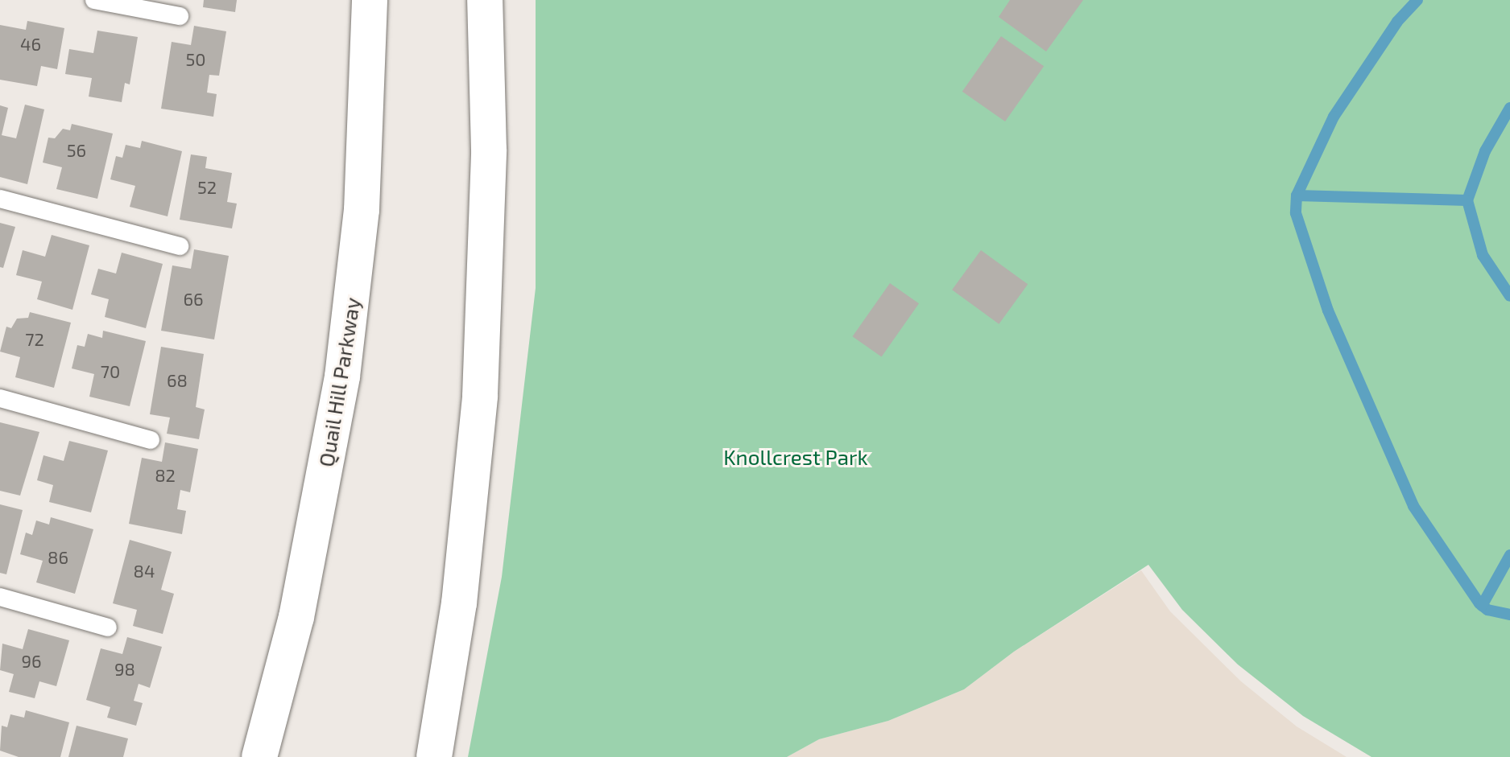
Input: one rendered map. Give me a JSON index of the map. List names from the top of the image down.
{
  "streets": {
    "main road": ["Quail Hill Parkway"]
  },
  "parks": ["Knollcrest Park"],
  "house_numbers": [
    "46",
    "50",
    "56",
    "52",
    "66",
    "72",
    "70",
    "68",
    "82",
    "86",
    "84",
    "96",
    "98"
  ]
}
